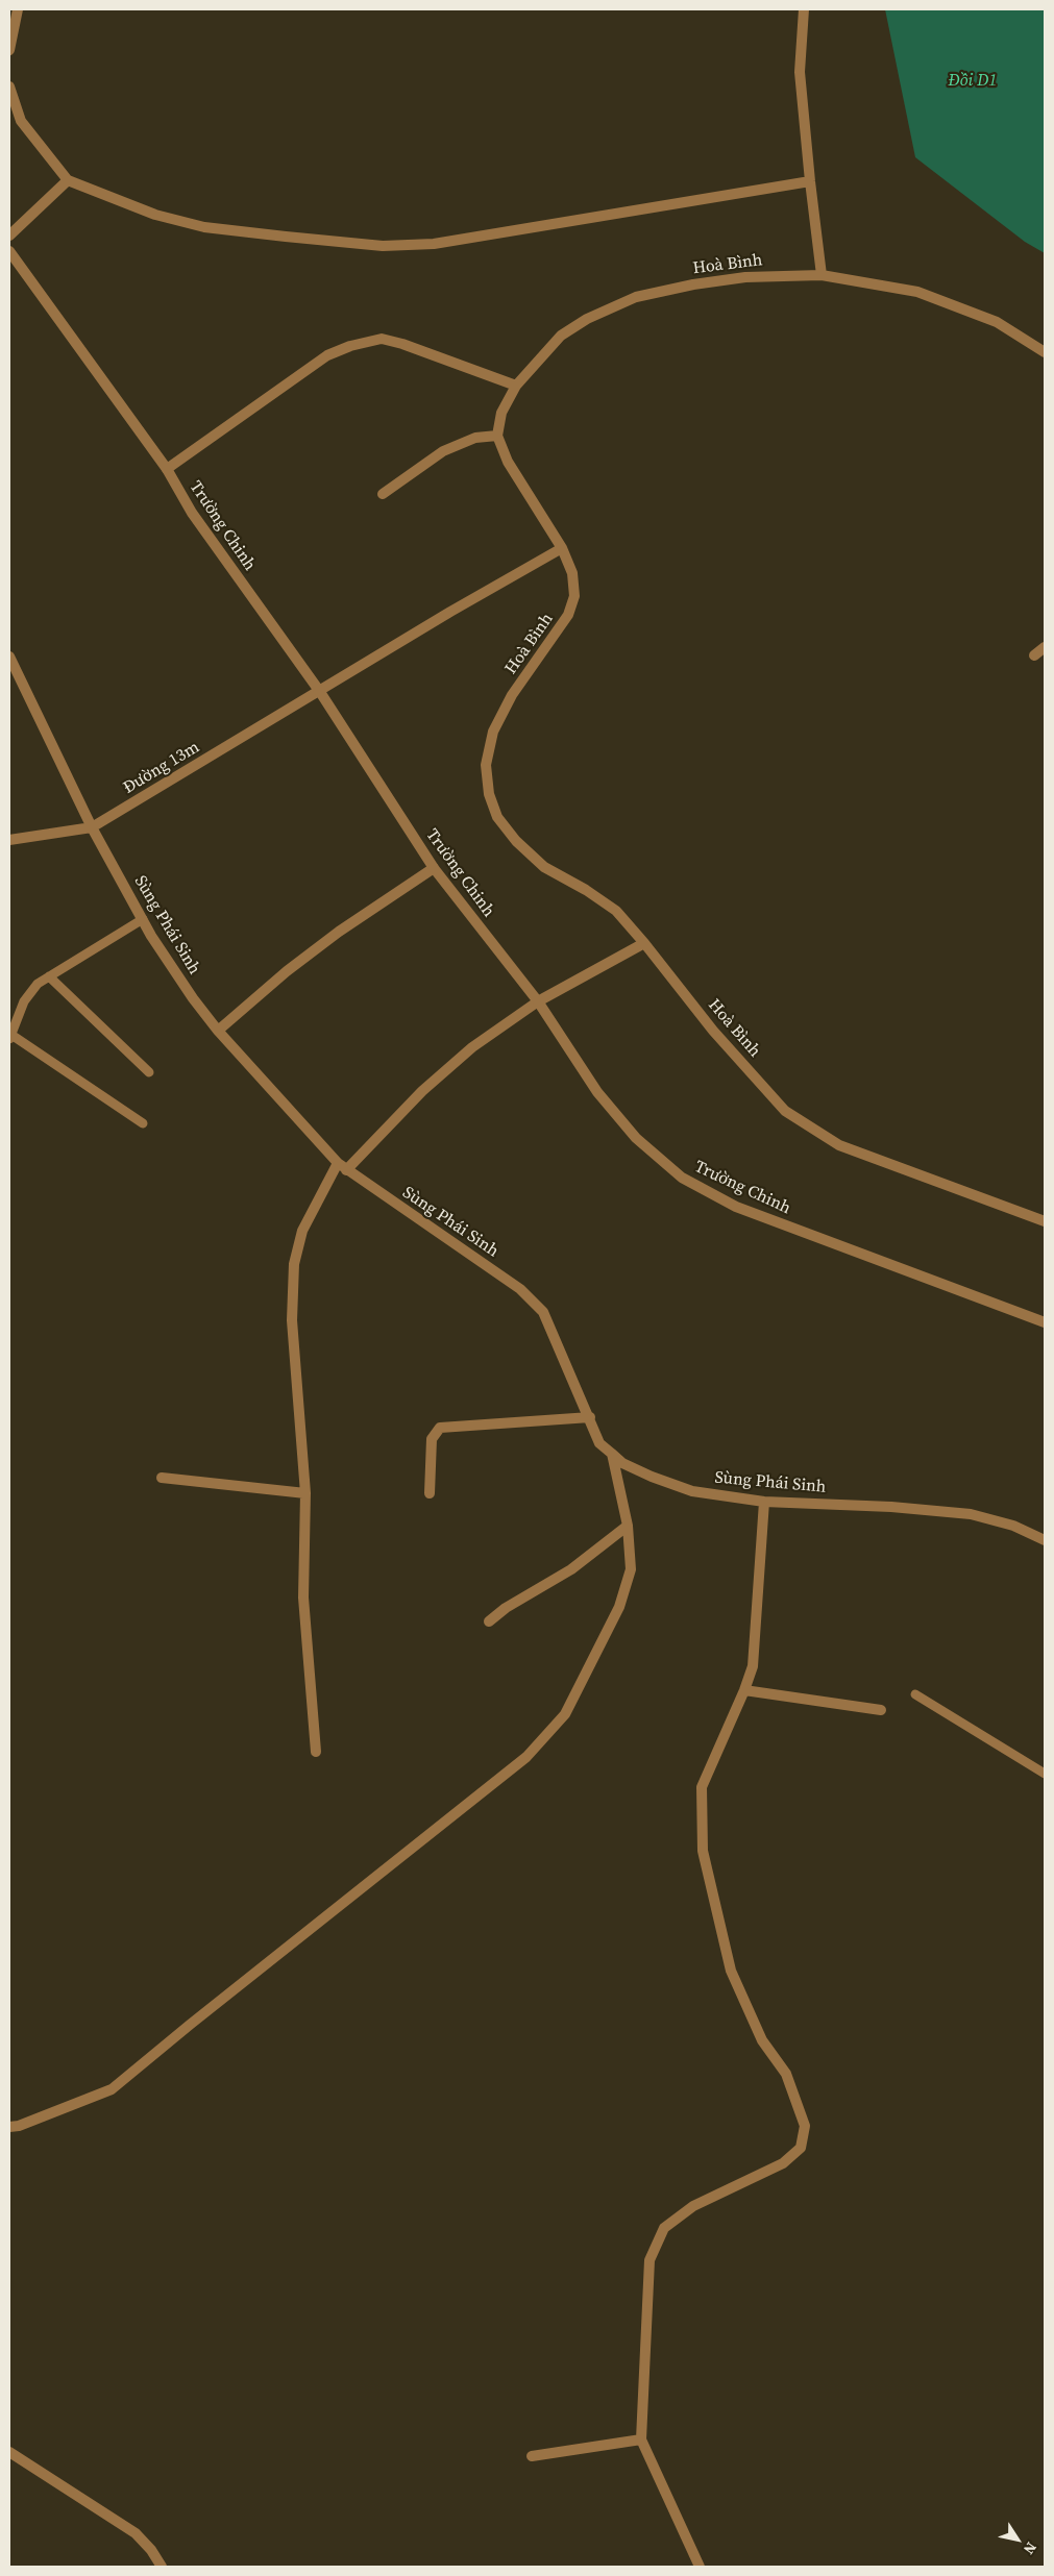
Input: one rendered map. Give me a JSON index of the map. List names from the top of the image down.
{
  "streets": {
    "street": [
      "Hoà Bình",
      "Trường Chinh",
      "Đường 13m",
      "Sùng Phái Sinh"
    ]
  },
  "crossings": [
    ["Hoà Bình", "Đường 13m"],
    ["Trường Chinh", "Đường 13m"],
    ["Đường 13m", "Sùng Phái Sinh"]
  ],
  "parks": ["Đồi D1"],
  "north": "bottom right"
}
